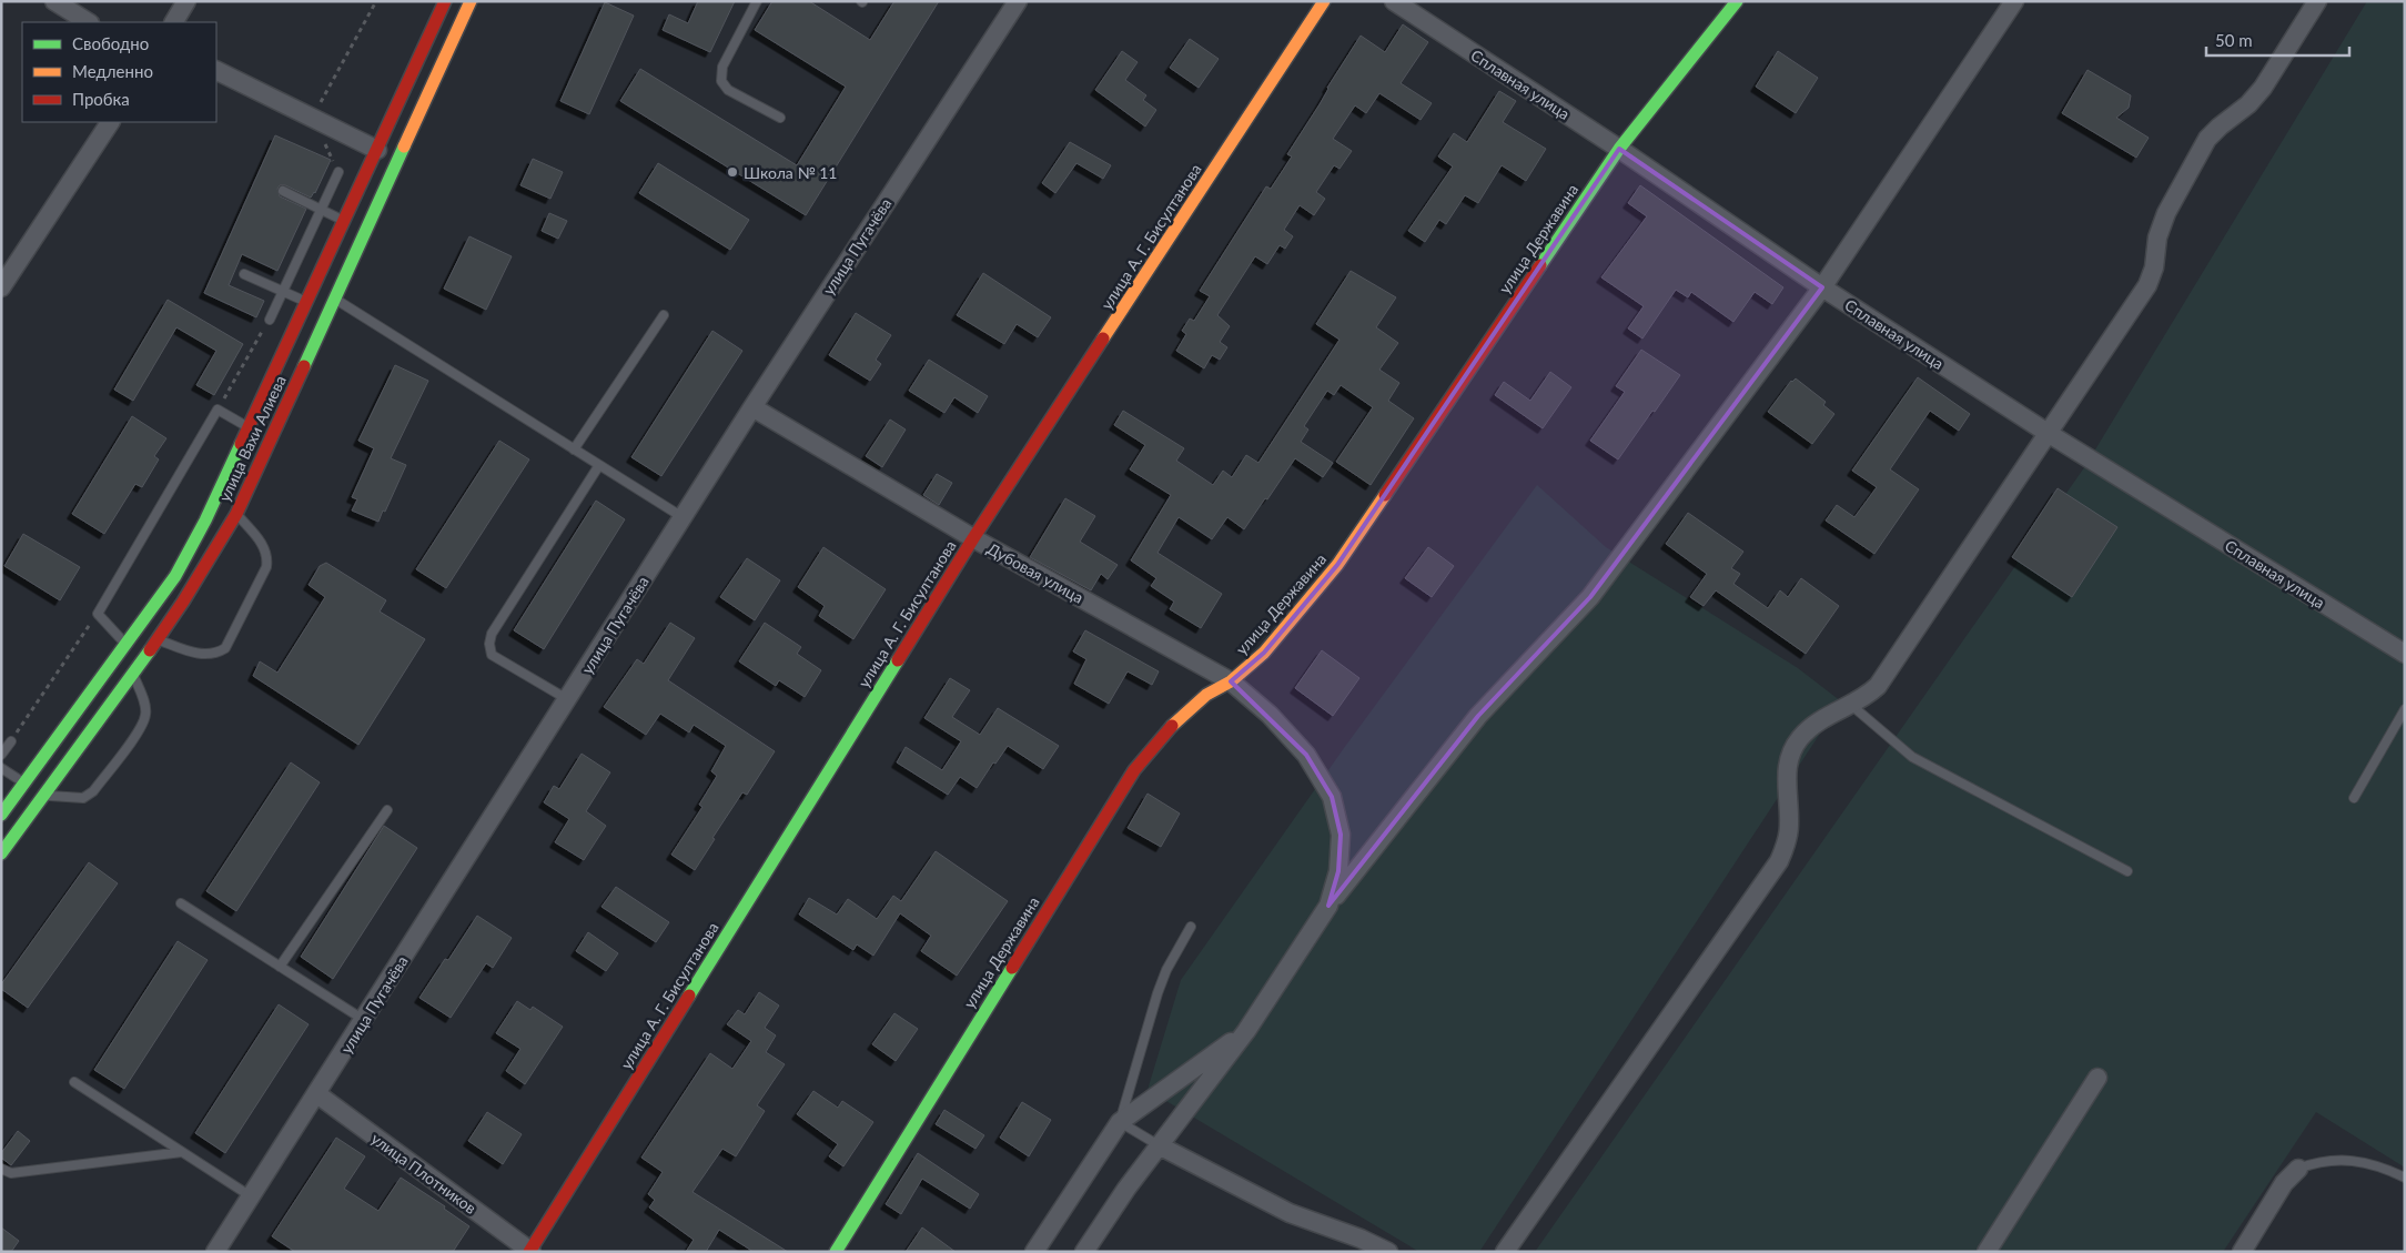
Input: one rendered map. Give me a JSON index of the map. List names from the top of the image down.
{
  "streets": {
    "street": [
      "Сплавная улица",
      "улица А. Г. Бисултанова",
      "улица Державина",
      "улица Пугачёва",
      "улица Вахи Алиева",
      "Дубовая улица",
      "улица Плотников"
    ]
  },
  "crossings": [
    ["Сплавная улица", "улица Державина"],
    ["улица А. Г. Бисултанова", "Дубовая улица"],
    ["улица А. Г. Бисултанова", "улица Плотников"],
    ["улица Державина", "Дубовая улица"],
    ["улица Пугачёва", "Дубовая улица"],
    ["улица Пугачёва", "улица Плотников"]
  ],
  "places": ["Школа № 11"],
  "legend": ["Свободно", "Медленно", "Пробка"],
  "scale_bar": "50 m"
}
